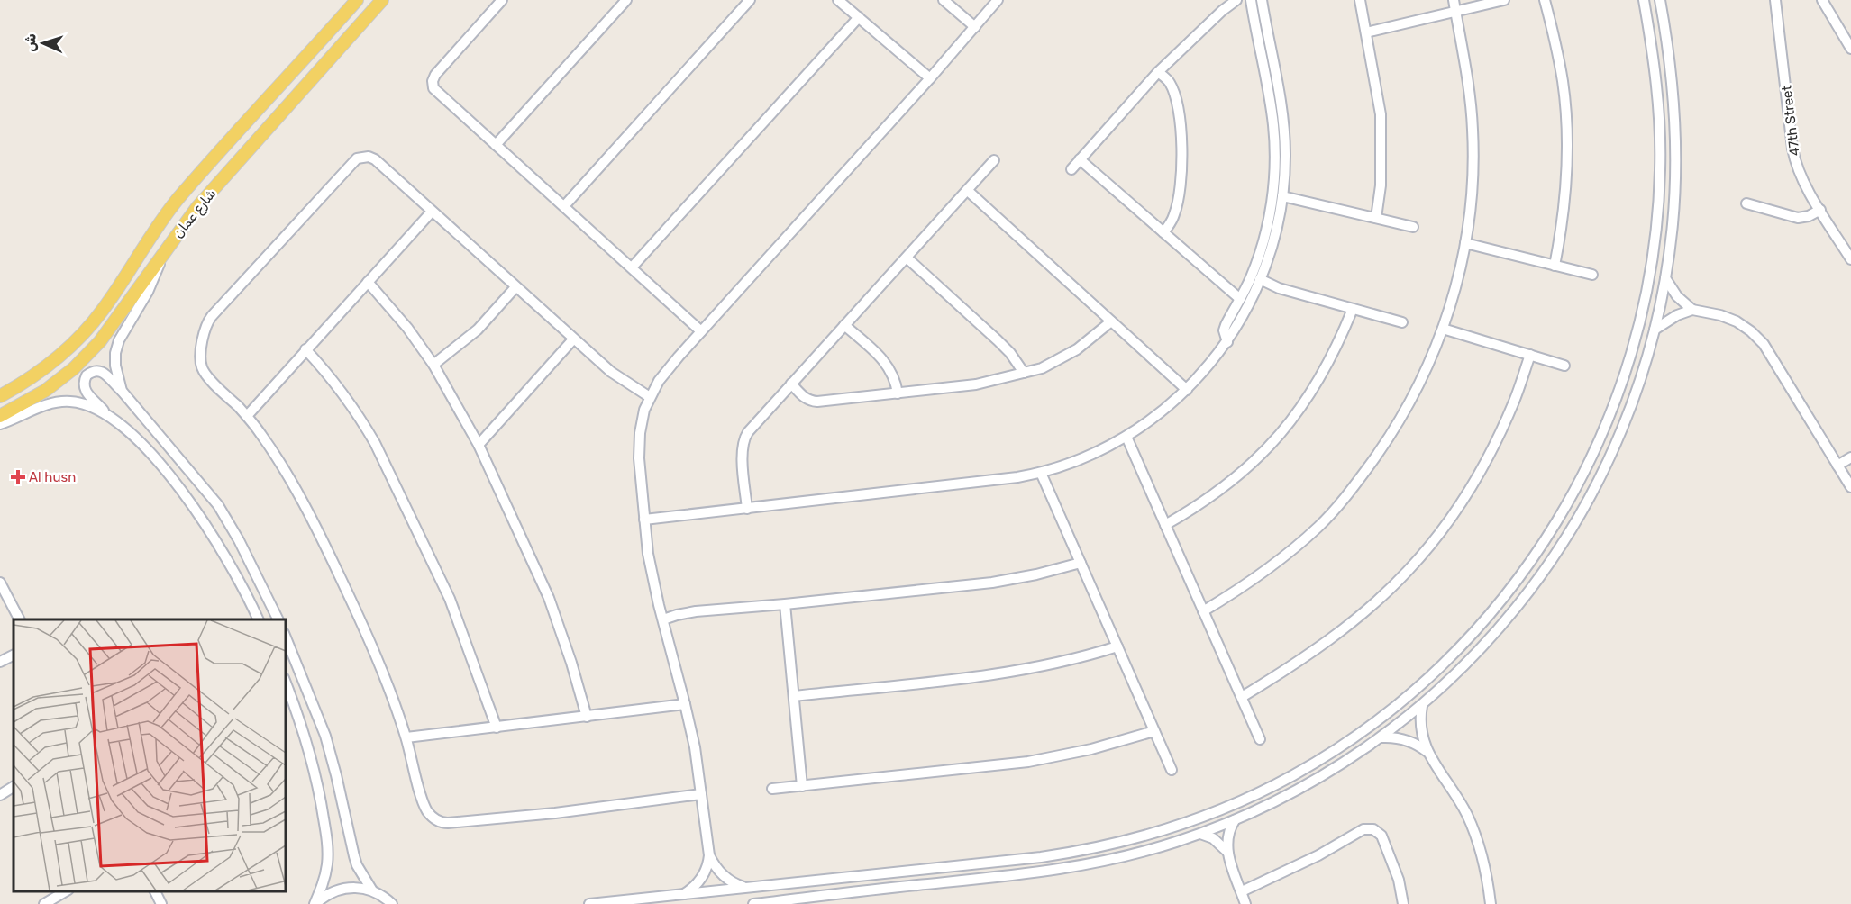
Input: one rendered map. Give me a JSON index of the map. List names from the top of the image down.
{
  "streets": {
    "main road": ["شارع عمان"],
    "street": ["47th Street"]
  },
  "places": {
    "health": ["Al husn"]
  },
  "north": "left"
}
